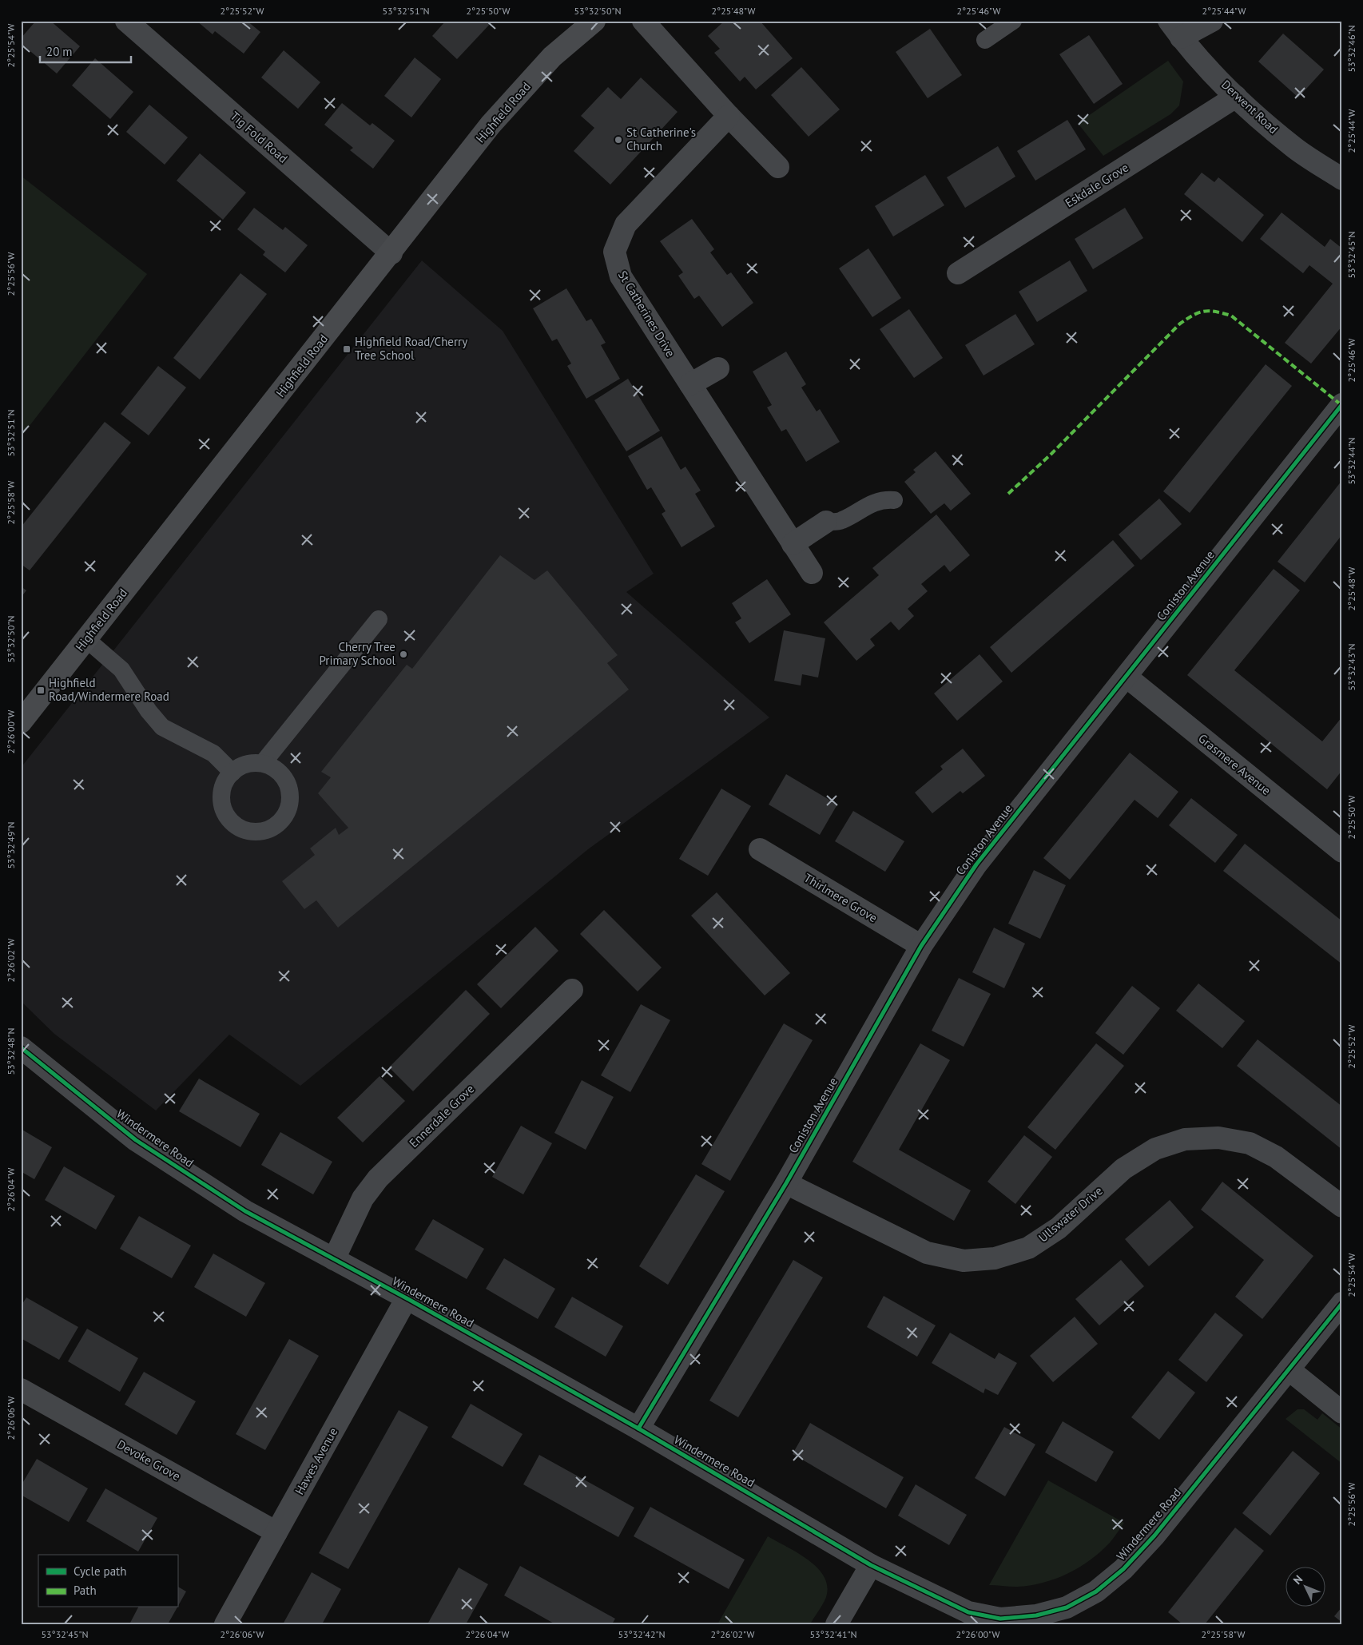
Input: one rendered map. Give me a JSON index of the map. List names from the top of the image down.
{
  "streets": {
    "street": [
      "Derwent Road",
      "Highfield Road",
      "Tig Fold Road",
      "Eskdale Grove",
      "St Catherines Drive",
      "Coniston Avenue",
      "Grasmere Avenue",
      "Thirlmere Grove",
      "Ennerdale Grove",
      "Windermere Road",
      "Ullswater Drive",
      "Devoke Grove",
      "Hawes Avenue"
    ]
  },
  "crossings": [
    ["Derwent Road", "Eskdale Grove"],
    ["Highfield Road", "Tig Fold Road"],
    ["Coniston Avenue", "Grasmere Avenue"],
    ["Coniston Avenue", "Thirlmere Grove"],
    ["Coniston Avenue", "Windermere Road"],
    ["Coniston Avenue", "Ullswater Drive"],
    ["Ennerdale Grove", "Windermere Road"],
    ["Windermere Road", "Hawes Avenue"],
    ["Devoke Grove", "Hawes Avenue"]
  ],
  "places": {
    "other": ["St Catherine's Church", "Cherry Tree Primary School"],
    "transit": ["Highfield Road/Cherry Tree School", "Highfield Road/Windermere Road"]
  },
  "legend": ["Cycle path", "Path"],
  "scale_bar": "20 m",
  "north": "top left",
  "coordinates": [
    "2°25'52\"W",
    "53°32'51\"N",
    "2°25'50\"W",
    "53°32'50\"N",
    "2°25'48\"W",
    "2°25'46\"W",
    "2°25'44\"W",
    "2°25'54\"W",
    "53°32'46\"N",
    "53°32'45\"N",
    "2°25'56\"W",
    "53°32'44\"N",
    "2°25'58\"W",
    "53°32'43\"N",
    "2°26'00\"W",
    "53°32'49\"N",
    "2°26'02\"W",
    "53°32'48\"N",
    "2°26'04\"W",
    "2°26'06\"W",
    "53°32'42\"N",
    "53°32'41\"N"
  ]
}
